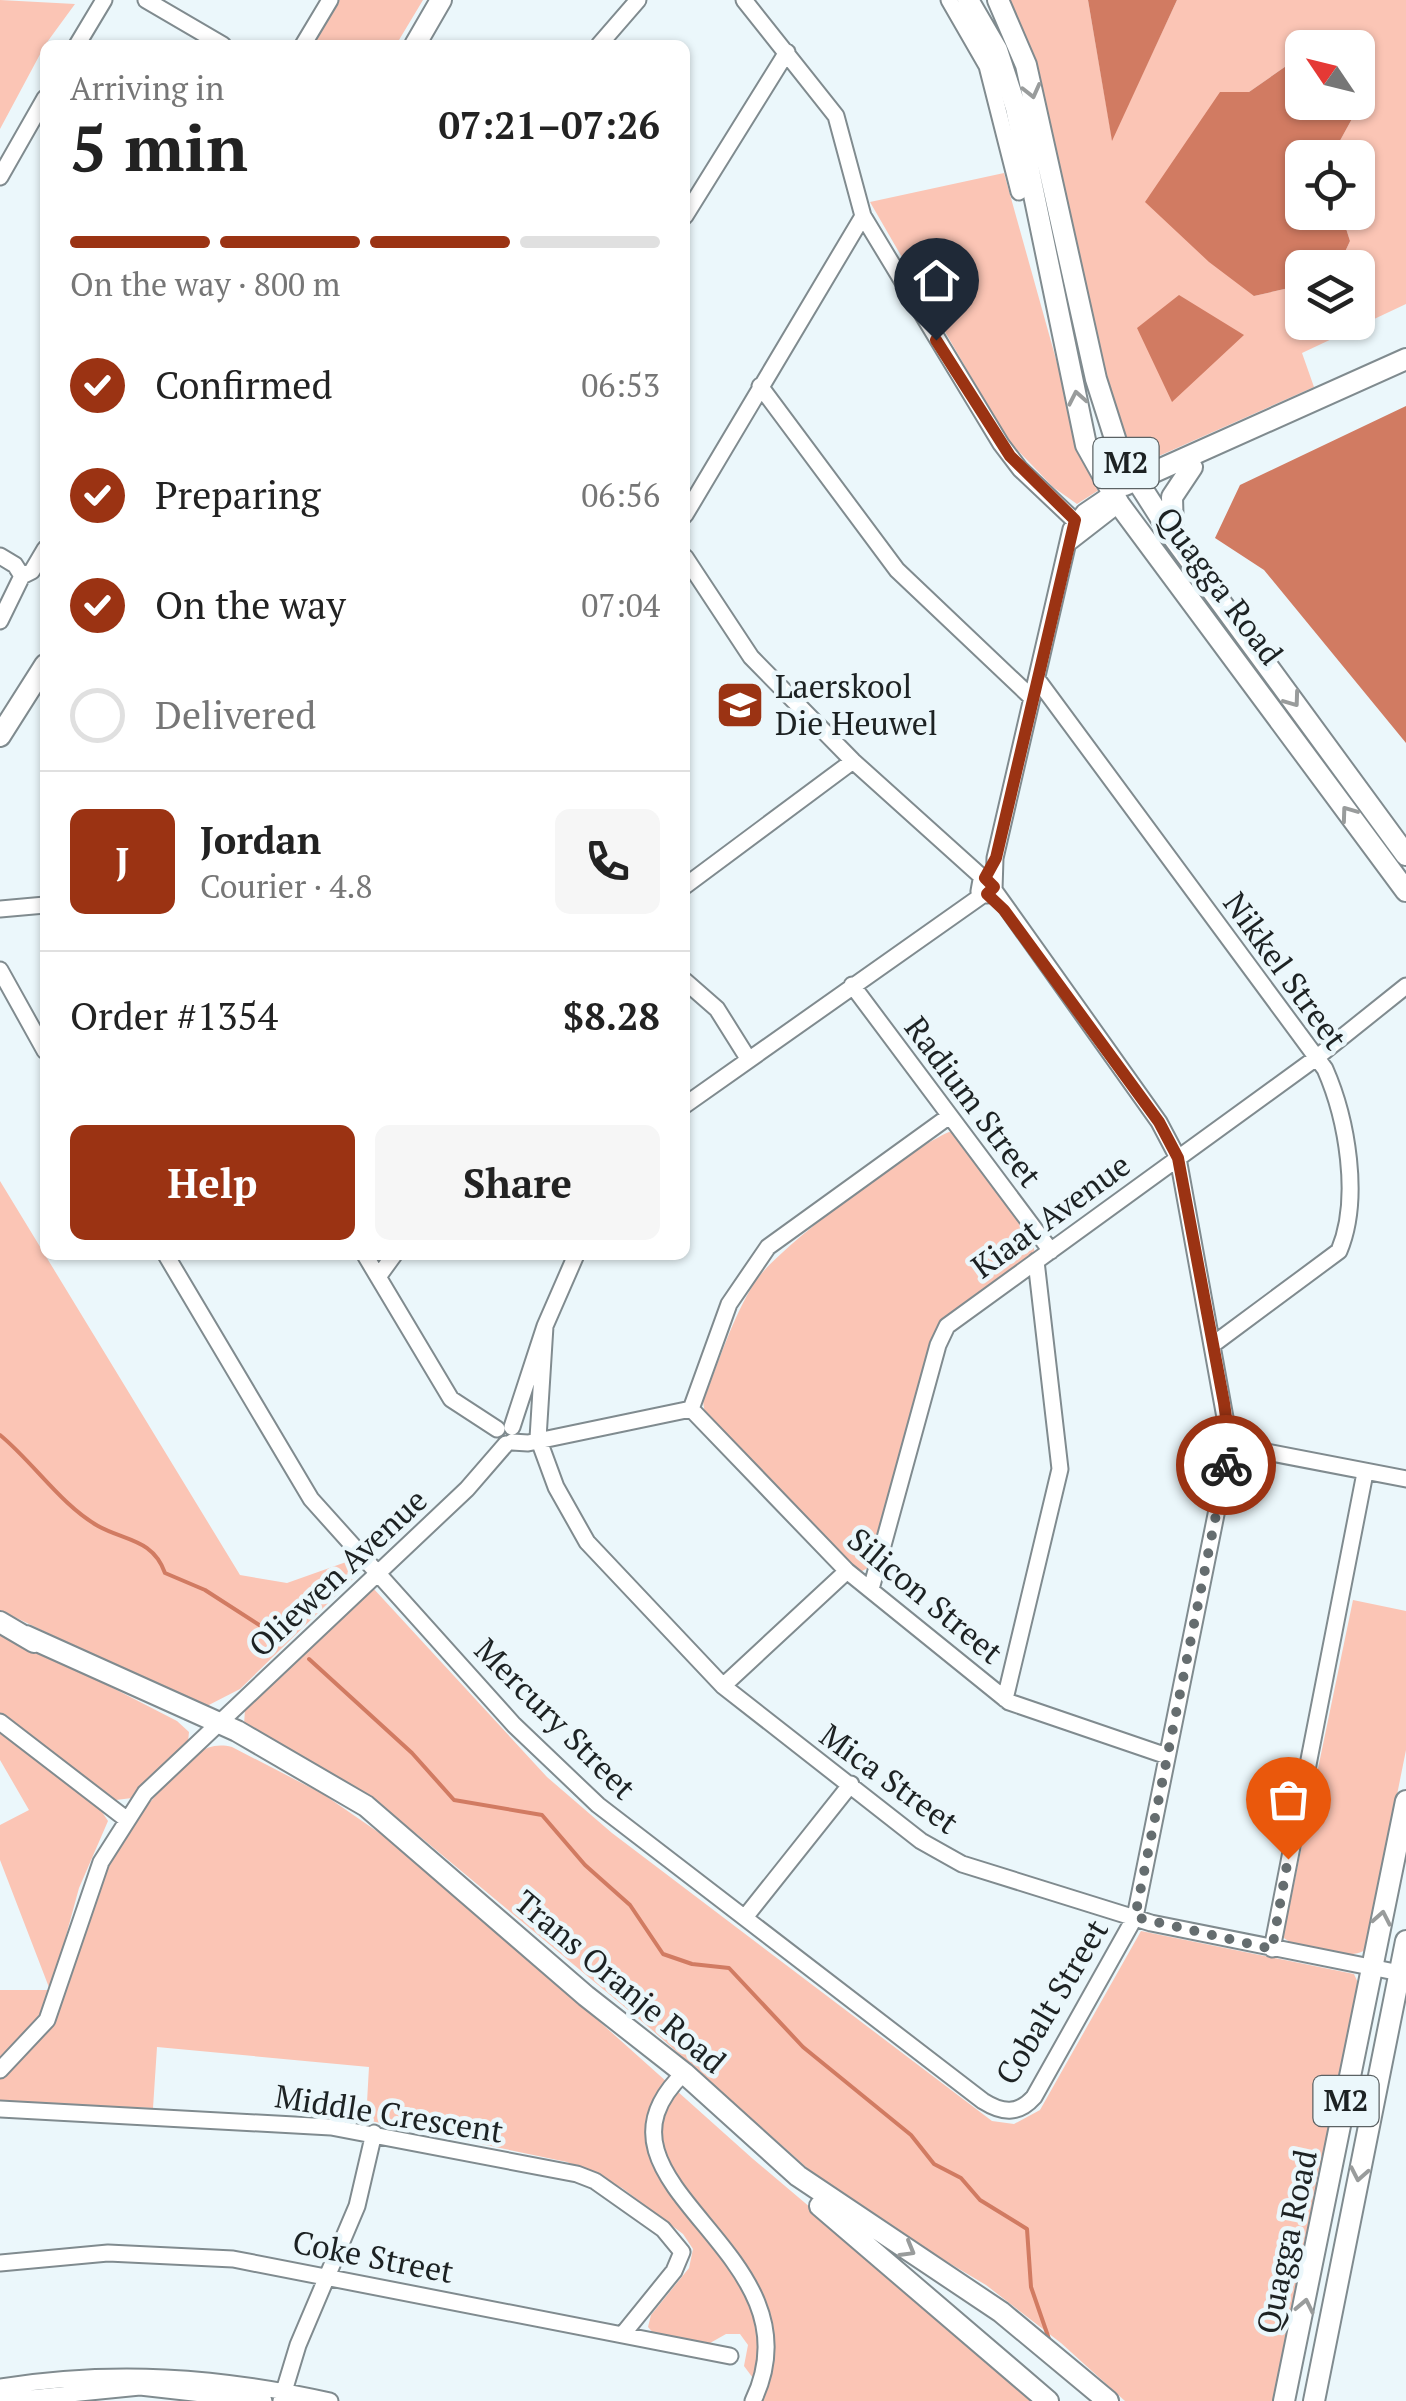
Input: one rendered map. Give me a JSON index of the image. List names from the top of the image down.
{
  "streets": {
    "main road": ["M2", "Quagga Road", "Trans Oranje Road"],
    "street": [
      "Nikkel Street",
      "Radium Street",
      "Kiaat Avenue",
      "Oliewen Avenue",
      "Silicon Street",
      "Mercury Street",
      "Mica Street",
      "Cobalt Street",
      "Middle Crescent",
      "Coke Street"
    ]
  },
  "crossings": [
    ["M2", "Quagga Road"],
    ["Quagga Road", "Mica Street"],
    ["Nikkel Street", "Kiaat Avenue"],
    ["Nikkel Street", "Cobalt Street"],
    ["Radium Street", "Kiaat Avenue"],
    ["Kiaat Avenue", "Silicon Street"],
    ["Kiaat Avenue", "Cobalt Street"],
    ["Oliewen Avenue", "Mercury Street"],
    ["Oliewen Avenue", "Mica Street"],
    ["Oliewen Avenue", "Trans Oranje Road"],
    ["Silicon Street", "Cobalt Street"],
    ["Mercury Street", "Cobalt Street"],
    ["Mica Street", "Cobalt Street"],
    ["Middle Crescent", "Coke Street"]
  ],
  "places": {
    "school or university": ["Laerskool Die Heuwel"]
  },
  "north": "top left",
  "page": {
    "heading": ["5 min", "Arriving in", "07:21–07:26"],
    "panel": [
      "Jordan",
      "Courier · 4.8",
      "Order #1354",
      "$8.28"
    ],
    "bar": "On the way · 800 m",
    "list": [
      ["Confirmed", "06:53"],
      ["Preparing", "06:56"],
      ["On the way", "07:04"],
      "Delivered"
    ],
    "round": "J",
    "buttons": ["Help", "Share"]
  }
}
